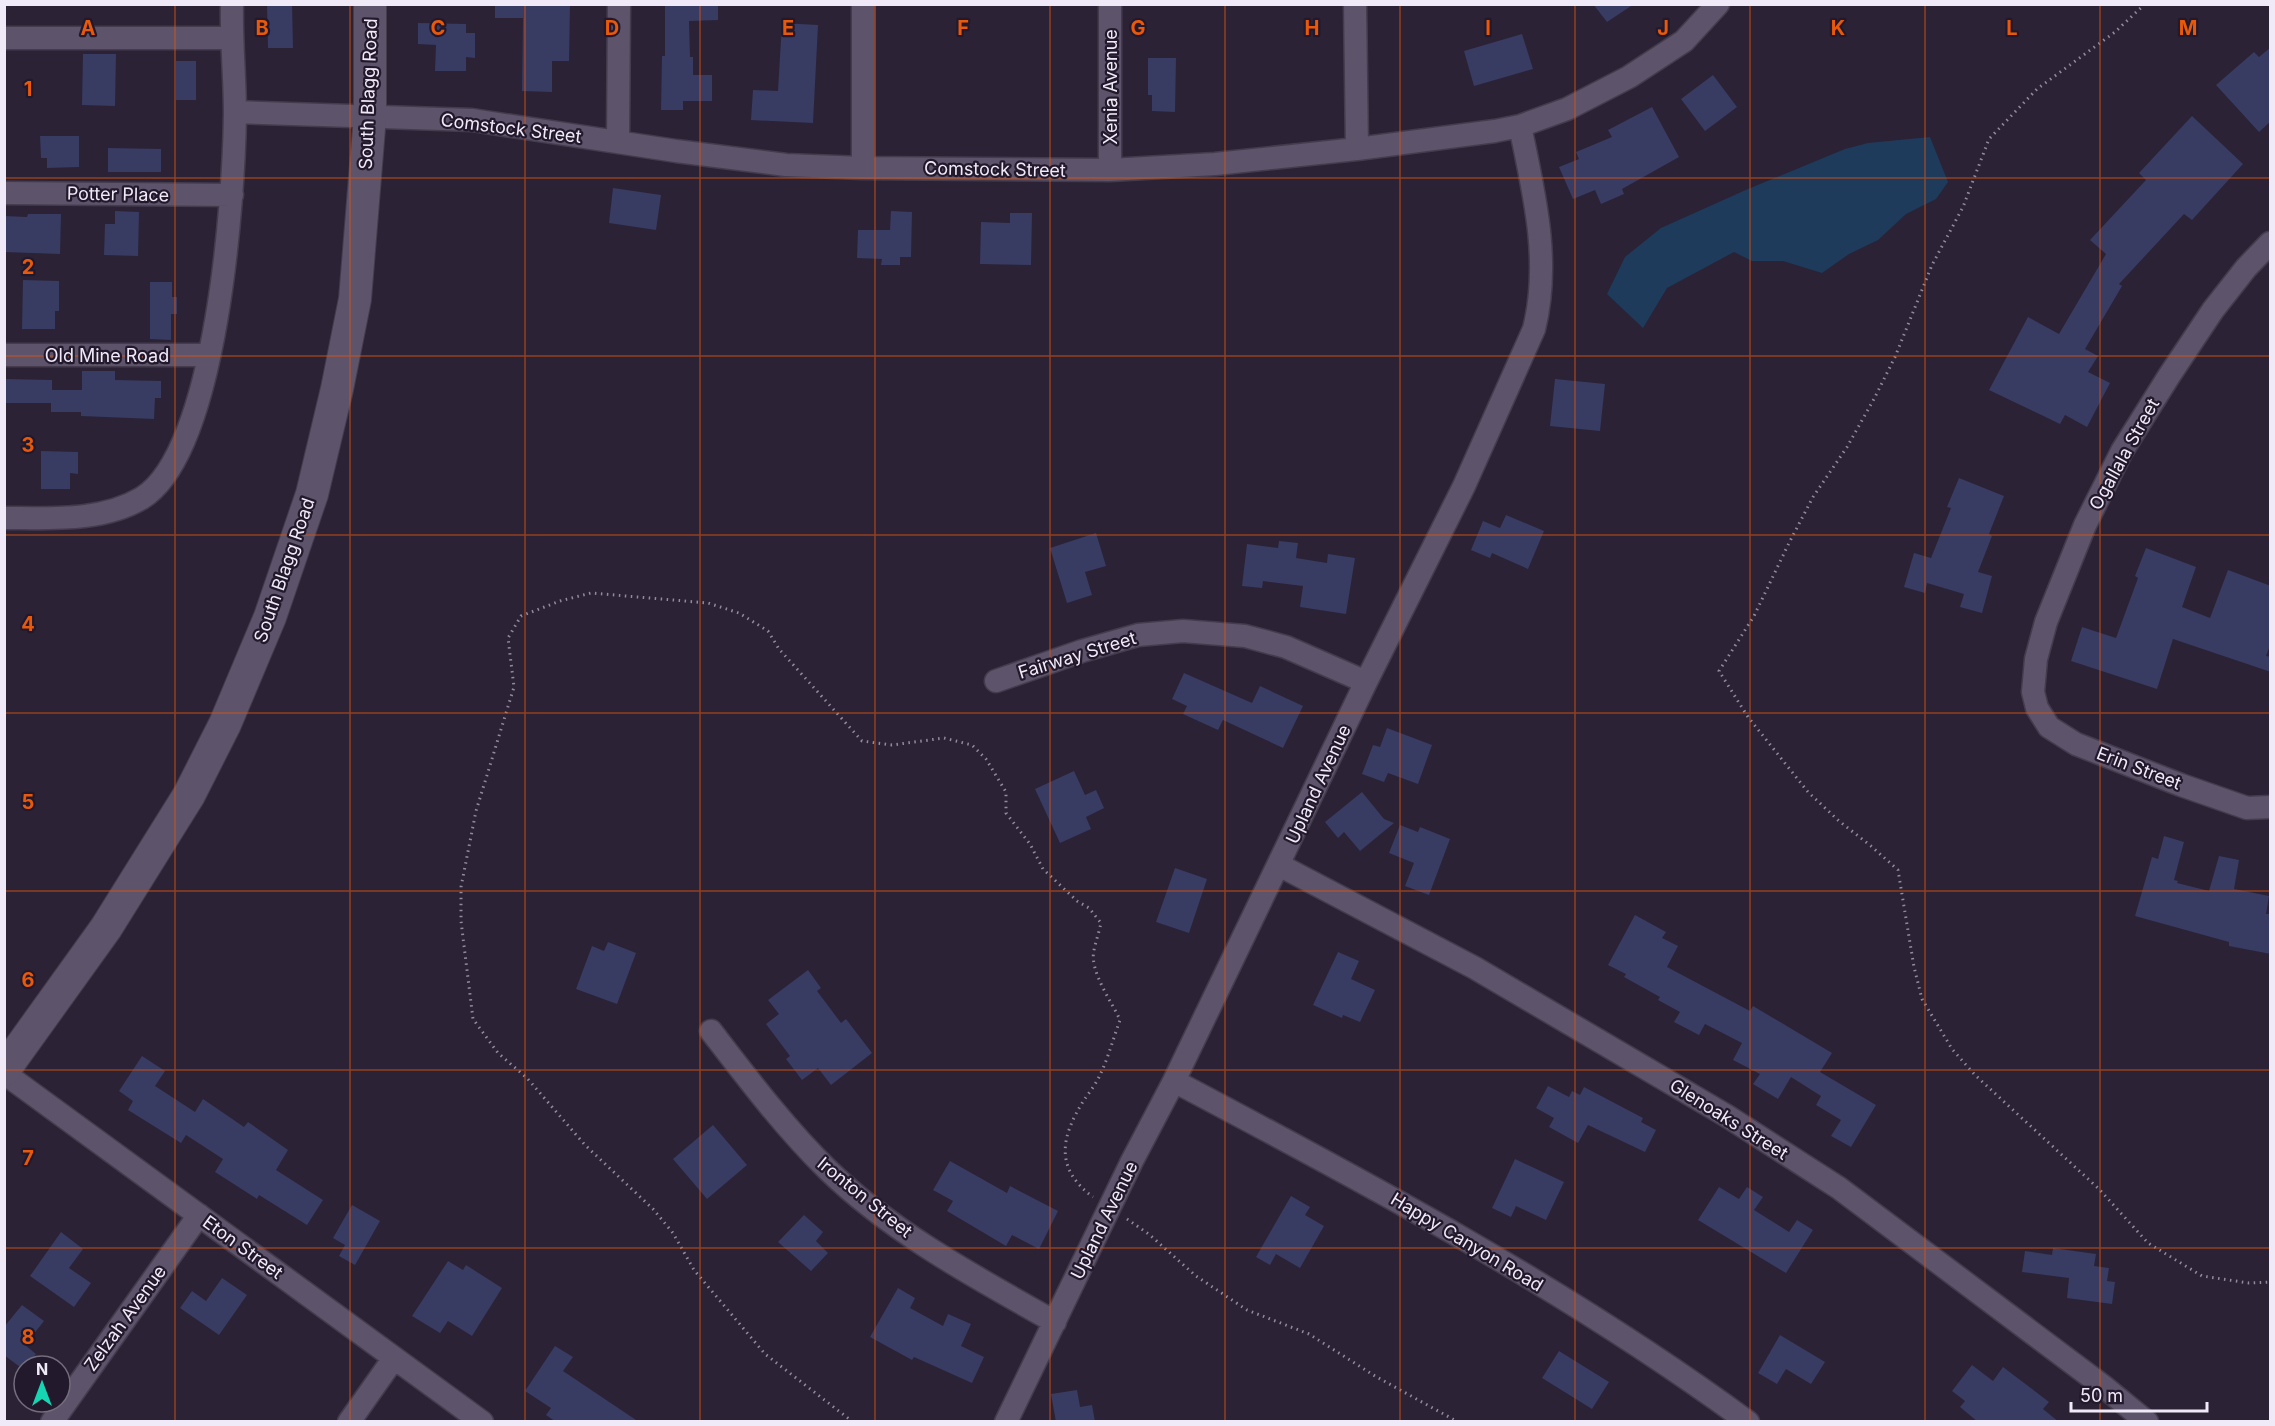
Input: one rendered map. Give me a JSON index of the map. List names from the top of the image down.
{
  "streets": {
    "main road": ["South Blagg Road"],
    "street": [
      "Xenia Avenue",
      "Comstock Street",
      "Potter Place",
      "Old Mine Road",
      "Ogallala Street",
      "Fairway Street",
      "Erin Street",
      "Upland Avenue",
      "Glenoaks Street",
      "Ironton Street",
      "Happy Canyon Road",
      "Eton Street",
      "Zelzah Avenue"
    ]
  },
  "crossings": [
    ["Xenia Avenue", "Comstock Street"],
    ["South Blagg Road", "Comstock Street"],
    ["South Blagg Road", "Eton Street"],
    ["Comstock Street", "Upland Avenue"],
    ["Ogallala Street", "Erin Street"],
    ["Fairway Street", "Upland Avenue"],
    ["Upland Avenue", "Glenoaks Street"],
    ["Upland Avenue", "Ironton Street"],
    ["Upland Avenue", "Happy Canyon Road"],
    ["Eton Street", "Zelzah Avenue"]
  ],
  "scale_bar": "50 m",
  "north": "top",
  "grid": {
    "columns": [
      "A",
      "B",
      "C",
      "D",
      "E",
      "F",
      "G",
      "H",
      "I",
      "J",
      "K",
      "L",
      "M"
    ],
    "rows": [
      "1",
      "2",
      "3",
      "4",
      "5",
      "6",
      "7",
      "8"
    ]
  }
}
